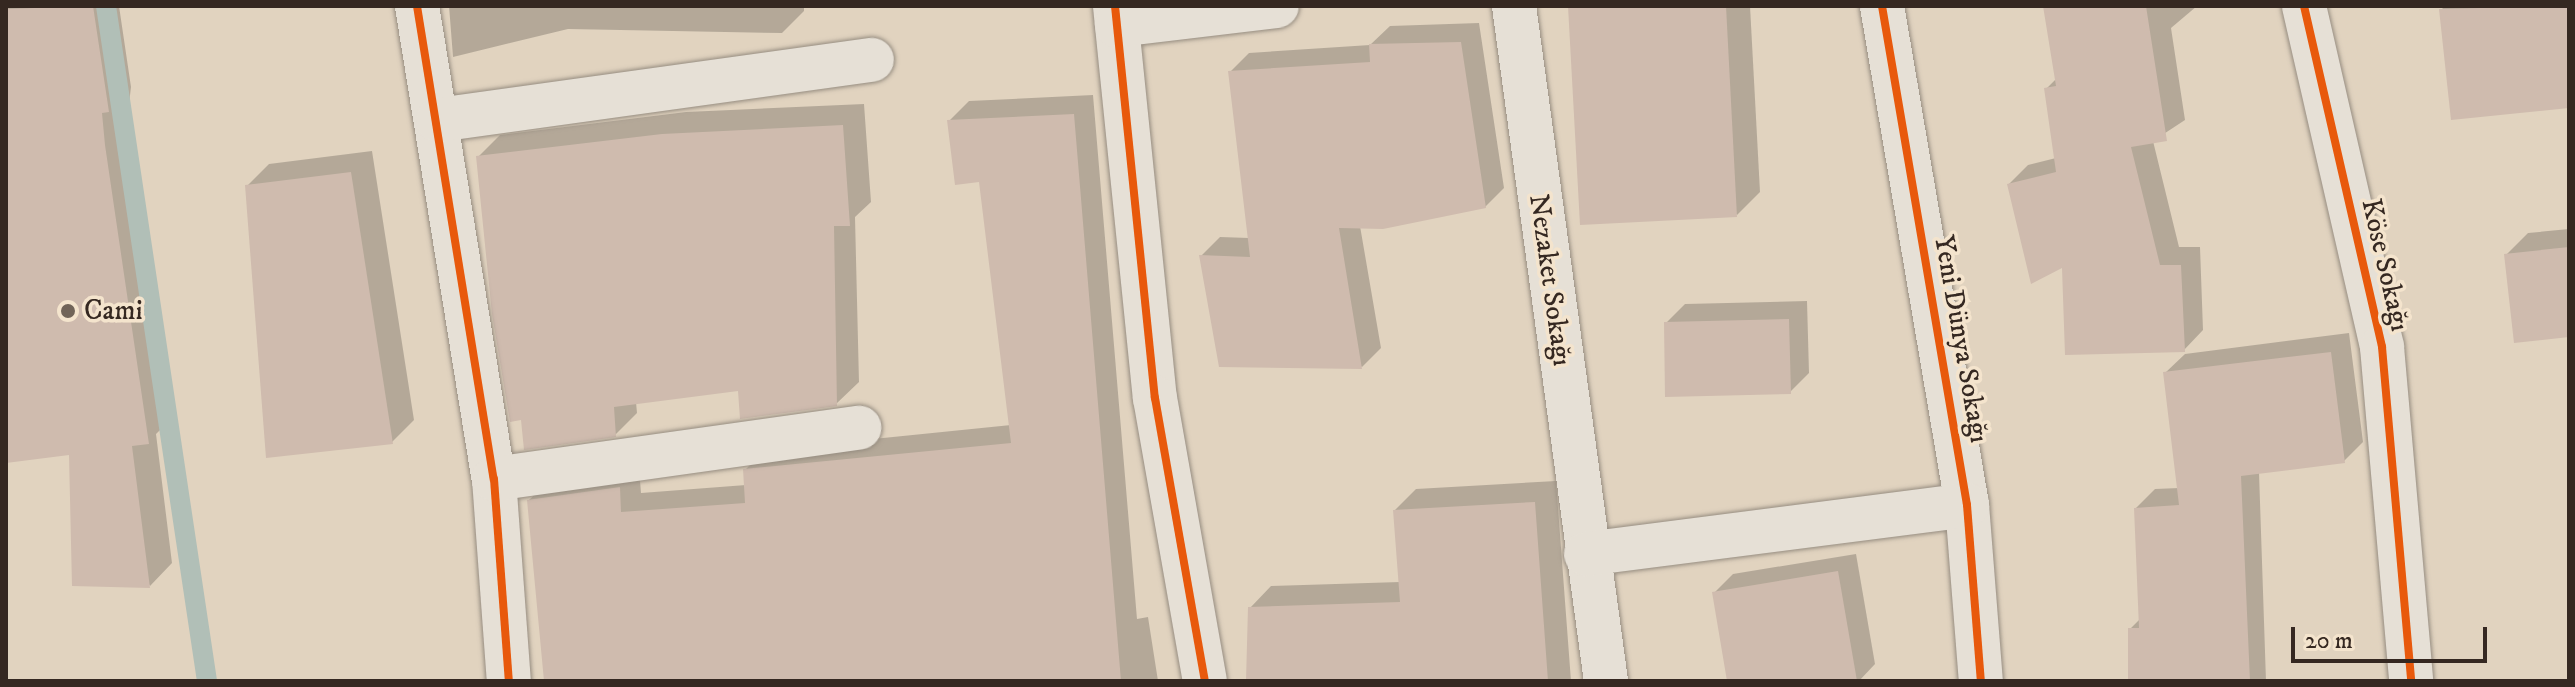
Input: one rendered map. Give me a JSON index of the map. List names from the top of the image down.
{
  "streets": {
    "street": ["Köse Sokağı", "Nezaket Sokağı", "Yeni Dünya Sokağı"]
  },
  "places": ["Cami"],
  "scale_bar": "20 m"
}
